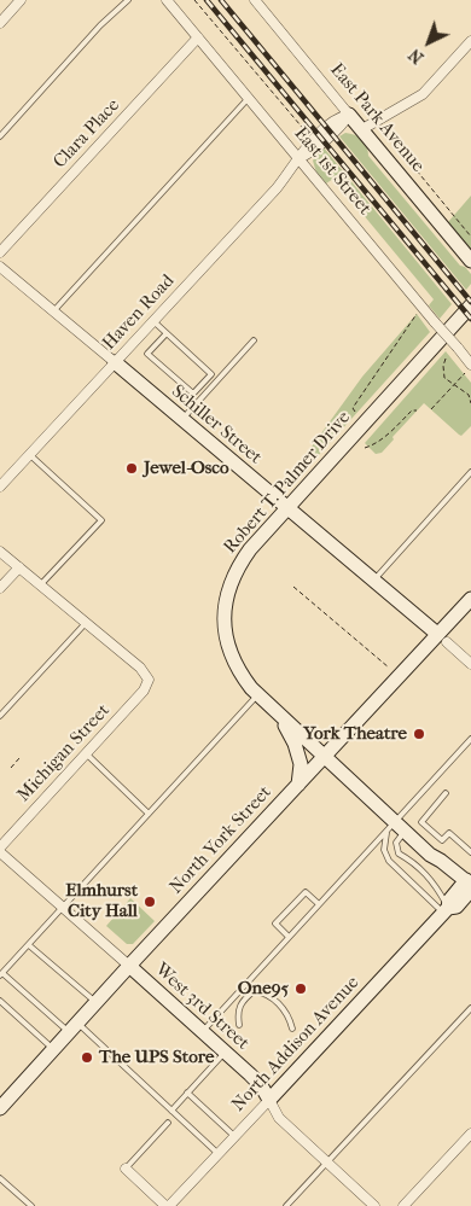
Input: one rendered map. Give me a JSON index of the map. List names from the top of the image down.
{
  "streets": {
    "street": [
      "East Park Avenue",
      "Clara Place",
      "East 1st Street",
      "Haven Road",
      "Schiller Street",
      "Robert T. Palmer Drive",
      "Michigan Street",
      "North York Street",
      "West 3rd Street",
      "North Addison Avenue"
    ]
  },
  "crossings": [
    ["East Park Avenue", "Haven Road"],
    ["Clara Place", "East 1st Street"],
    ["East 1st Street", "Haven Road"],
    ["Haven Road", "Schiller Street"],
    ["Schiller Street", "Robert T. Palmer Drive"],
    ["Schiller Street", "North York Street"],
    ["Robert T. Palmer Drive", "North York Street"],
    ["Robert T. Palmer Drive", "North Addison Avenue"],
    ["North York Street", "West 3rd Street"],
    ["West 3rd Street", "North Addison Avenue"]
  ],
  "places": [
    "Jewel-Osco",
    "York Theatre",
    "Elmhurst City Hall",
    "One95",
    "The UPS Store"
  ],
  "north": "bottom left"
}
